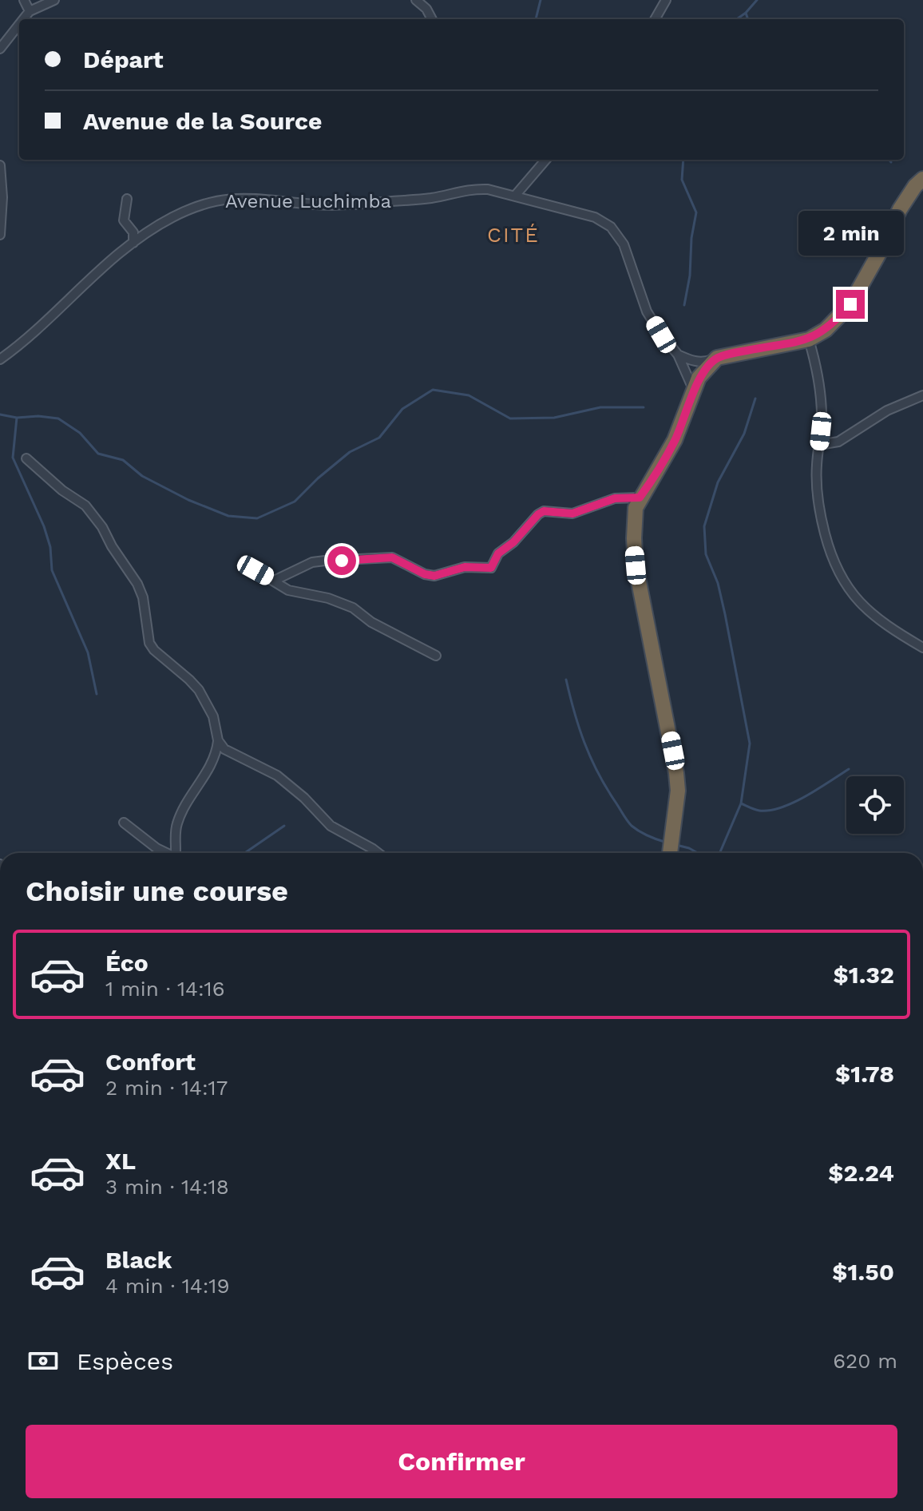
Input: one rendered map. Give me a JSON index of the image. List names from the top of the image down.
{
  "streets": {
    "street": ["Avenue Luchimba"]
  },
  "districts": ["CITÉ"],
  "page": {
    "banner": ["Départ", "Avenue de la Source"],
    "bubble": "2 min",
    "heading": "Choisir une course",
    "list": [
      {
        "name": "Éco",
        "note": "1 min · 14:16",
        "value": "$1.32"
      },
      {
        "name": "Confort",
        "note": "2 min · 14:17",
        "value": "$1.78"
      },
      {
        "name": "XL",
        "note": "3 min · 14:18",
        "value": "$2.24"
      },
      {
        "name": "Black",
        "note": "4 min · 14:19",
        "value": "$1.50"
      }
    ],
    "pay": ["Espèces", "620 m"],
    "buttons": "Confirmer"
  }
}
